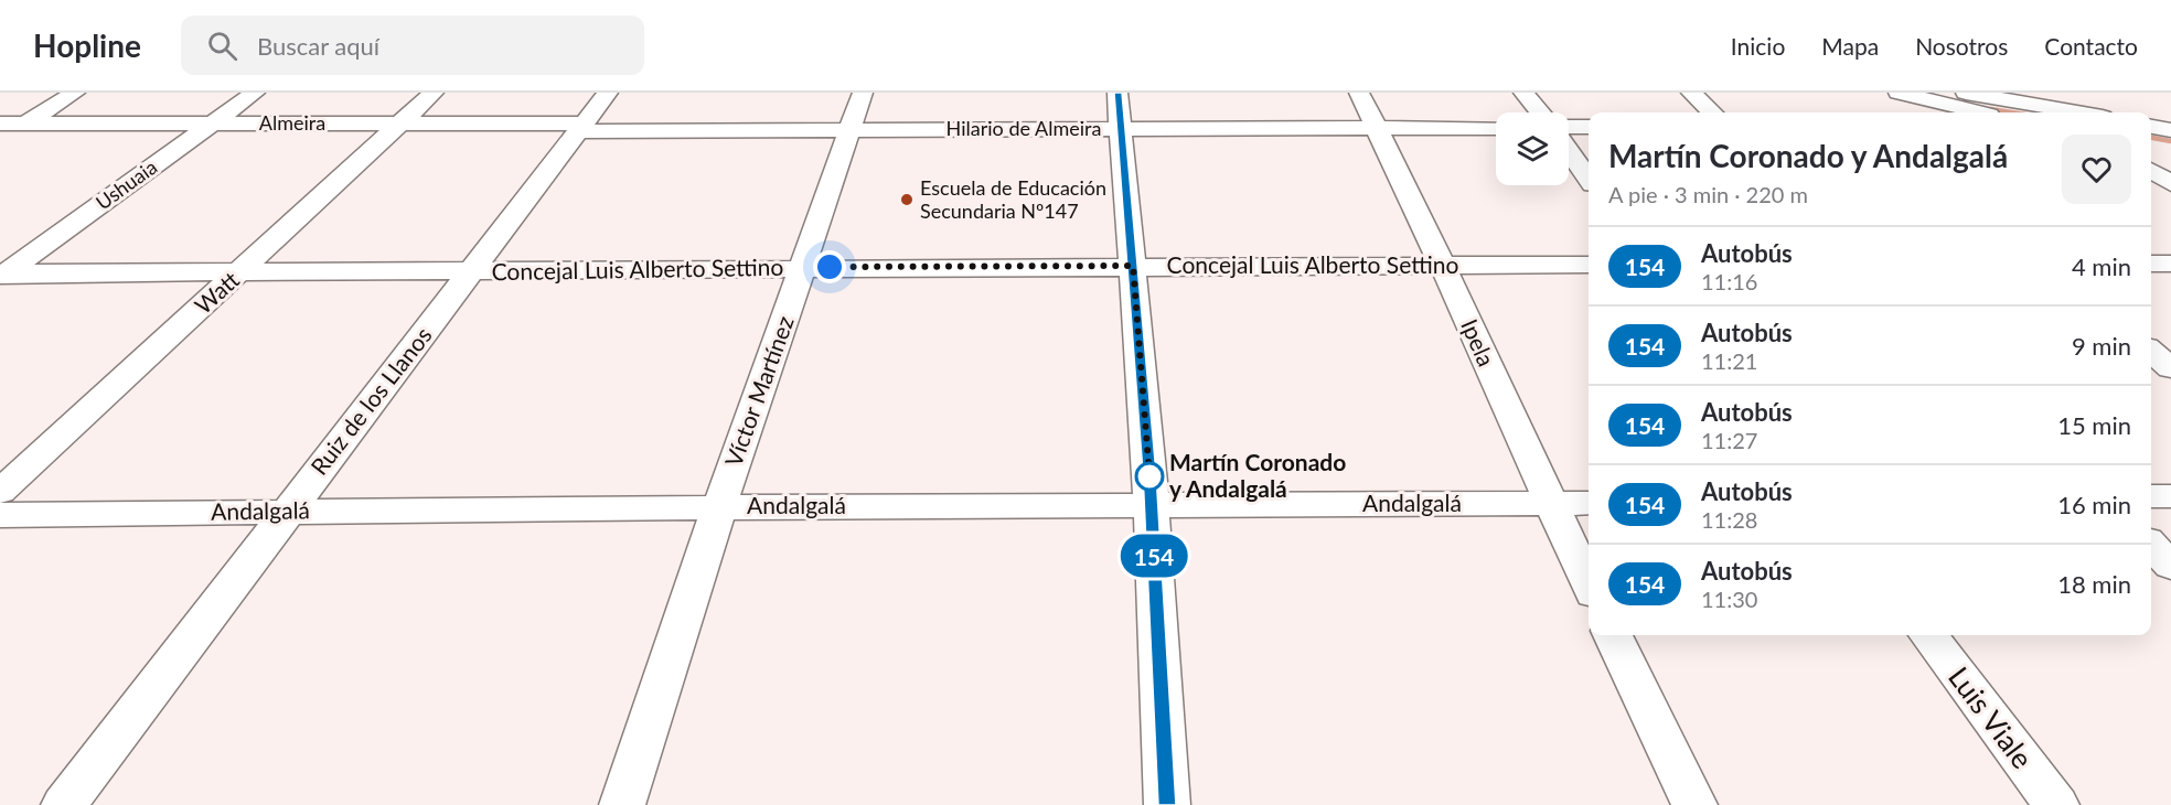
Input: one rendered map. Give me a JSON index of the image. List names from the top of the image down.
{
  "streets": {
    "street": [
      "Almeira",
      "Hilario de Almeira",
      "Ushuaia",
      "Concejal Luis Alberto Settino",
      "Watt",
      "Ipela",
      "Víctor Martínez",
      "Ruiz de los Llanos",
      "Andalgalá",
      "Luis Viale"
    ]
  },
  "crossings": [
    ["Almeira", "Hilario de Almeira"],
    ["Almeira", "Ushuaia"],
    ["Almeira", "Watt"],
    ["Almeira", "Ruiz de los Llanos"],
    ["Hilario de Almeira", "Ipela"],
    ["Hilario de Almeira", "Víctor Martínez"],
    ["Hilario de Almeira", "Ruiz de los Llanos"],
    ["Ushuaia", "Concejal Luis Alberto Settino"],
    ["Concejal Luis Alberto Settino", "Watt"],
    ["Concejal Luis Alberto Settino", "Ipela"],
    ["Concejal Luis Alberto Settino", "Víctor Martínez"],
    ["Concejal Luis Alberto Settino", "Ruiz de los Llanos"],
    ["Ipela", "Andalgalá"],
    ["Víctor Martínez", "Andalgalá"],
    ["Ruiz de los Llanos", "Andalgalá"]
  ],
  "places": ["Escuela de Educación Secundaria Nº147", "Martín Coronado y Andalgalá"],
  "lines": ["bus line 154"],
  "page": {
    "header": "Hopline",
    "search": "Buscar aquí",
    "nav": [
      "Inicio",
      "Mapa",
      "Nosotros",
      "Contacto"
    ],
    "on_map": "154",
    "heading": ["Martín Coronado y Andalgalá", "A pie · 3 min · 220 m"],
    "list": [
      {
        "mark": "154",
        "name": "Autobús",
        "note": "11:16",
        "value": "4 min"
      },
      {
        "mark": "154",
        "name": "Autobús",
        "note": "11:21",
        "value": "9 min"
      },
      {
        "mark": "154",
        "name": "Autobús",
        "note": "11:27",
        "value": "15 min"
      },
      {
        "mark": "154",
        "name": "Autobús",
        "note": "11:28",
        "value": "16 min"
      },
      {
        "mark": "154",
        "name": "Autobús",
        "note": "11:30",
        "value": "18 min"
      }
    ]
  }
}
